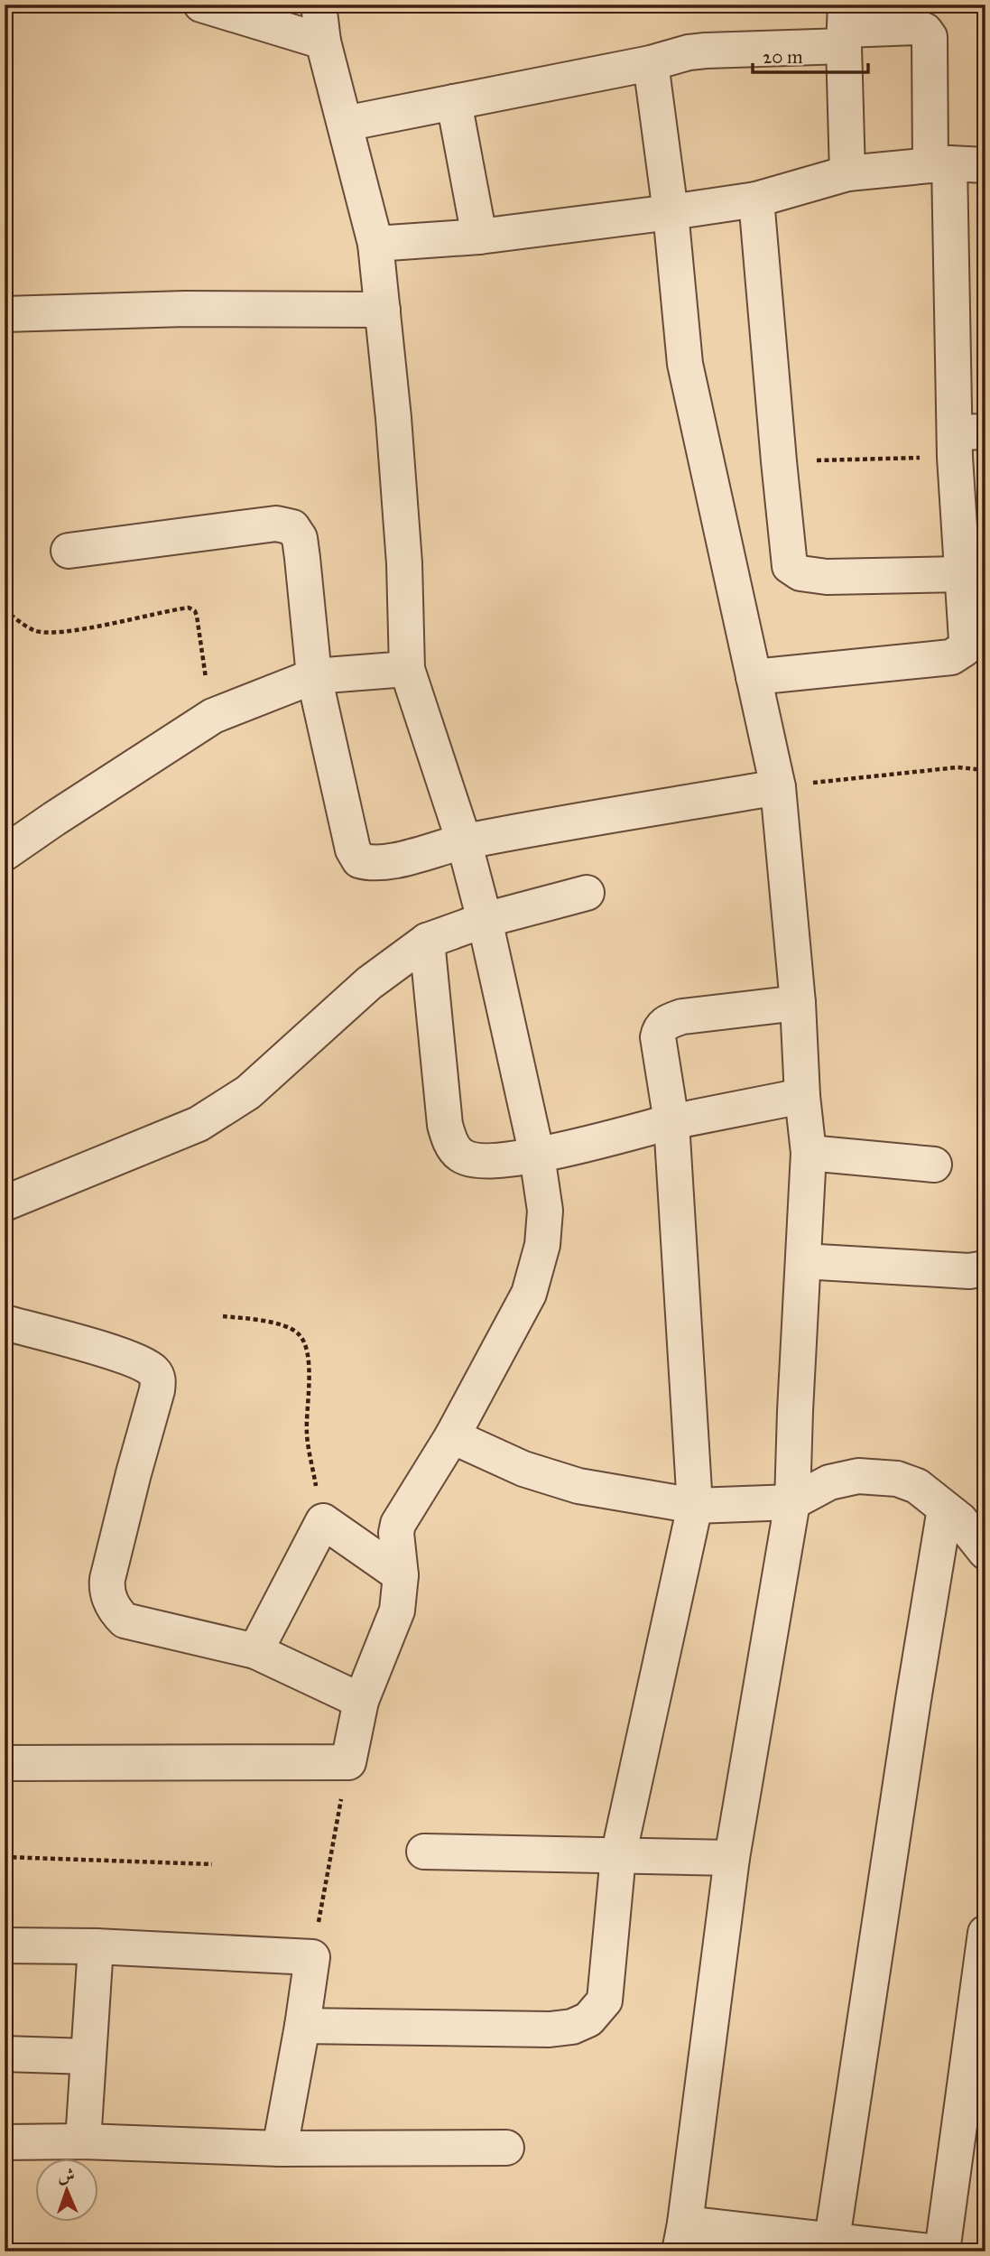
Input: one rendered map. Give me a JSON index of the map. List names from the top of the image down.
{
  "scale_bar": "20 m",
  "north": "top"
}
